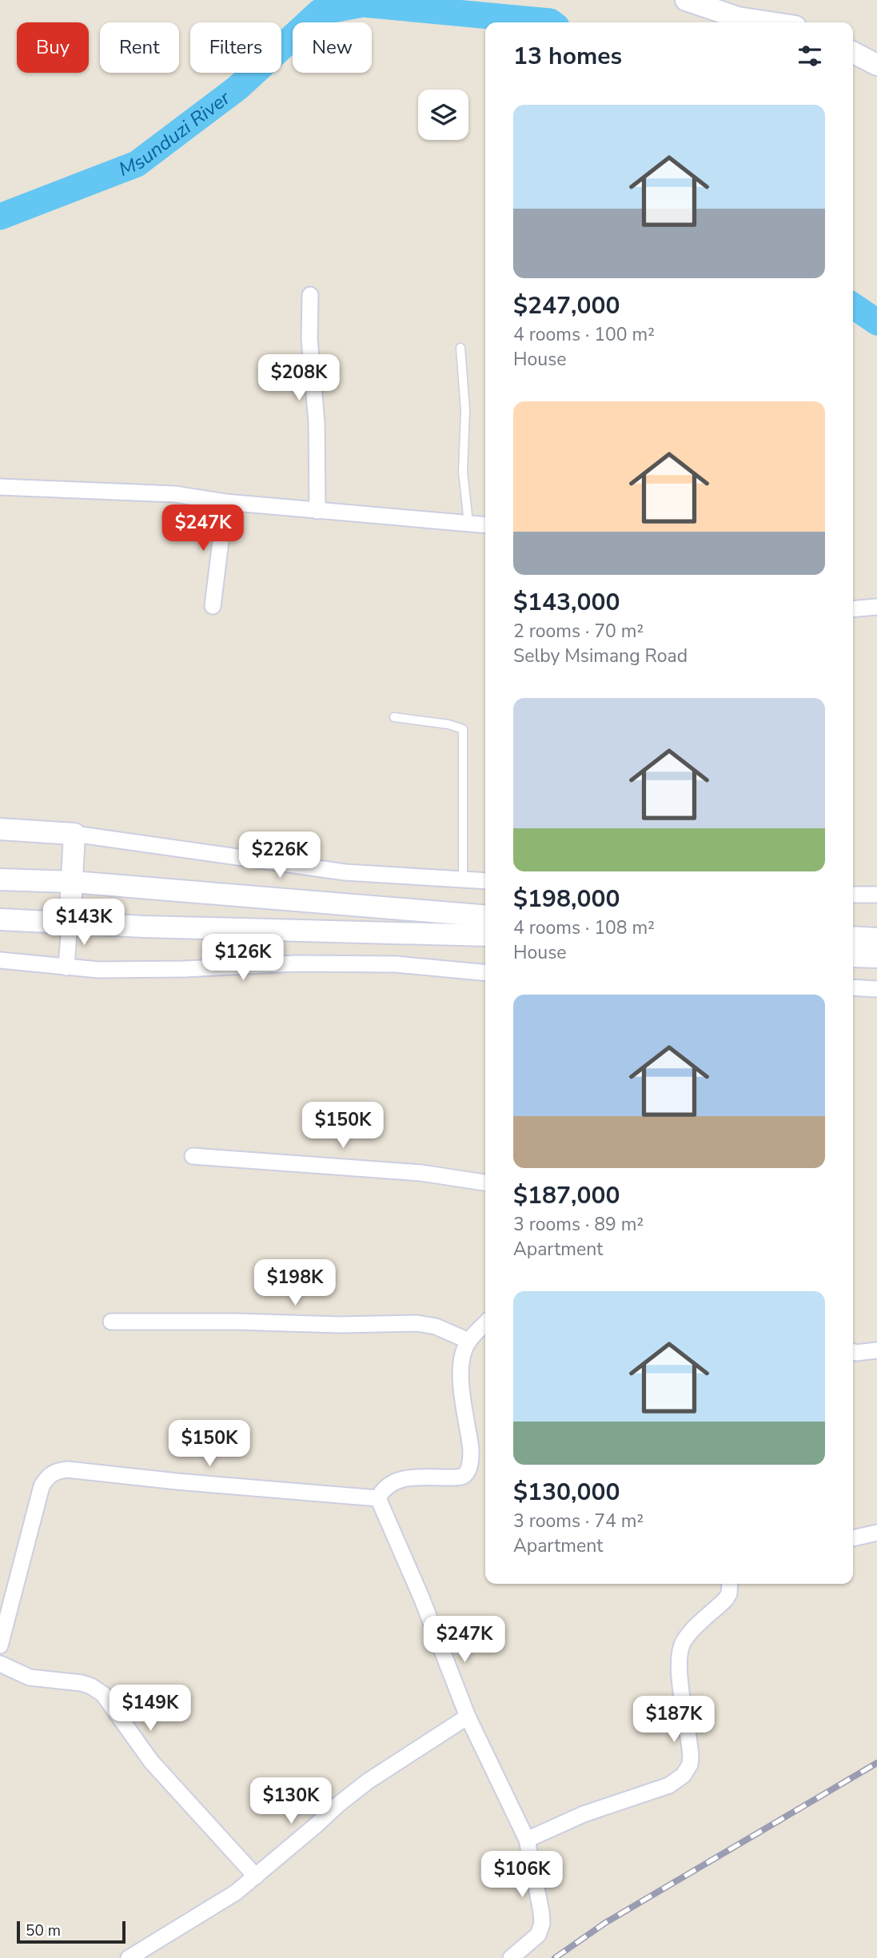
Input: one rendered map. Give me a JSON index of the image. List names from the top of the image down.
{
  "water": ["Msunduzi River"],
  "scale_bar": "50 m",
  "page": {
    "chip": [
      "Buy",
      "Rent",
      "Filters",
      "New"
    ],
    "heading": "13 homes",
    "list": [
      {
        "name": "$247,000",
        "note": "4 rooms · 100 m² · House"
      },
      {
        "name": "$143,000",
        "note": "2 rooms · 70 m² · Selby Msimang Road"
      },
      {
        "name": "$198,000",
        "note": "4 rooms · 108 m² · House"
      },
      {
        "name": "$187,000",
        "note": "3 rooms · 89 m² · Apartment"
      },
      {
        "name": "$130,000",
        "note": "3 rooms · 74 m² · Apartment"
      }
    ],
    "price": [
      "$208K",
      "$247K",
      "$226K",
      "$143K",
      "$126K",
      "$150K",
      "$198K",
      "$150K",
      "$247K",
      "$149K",
      "$187K",
      "$130K",
      "$106K"
    ],
    "scale": "50 m"
  }
}
